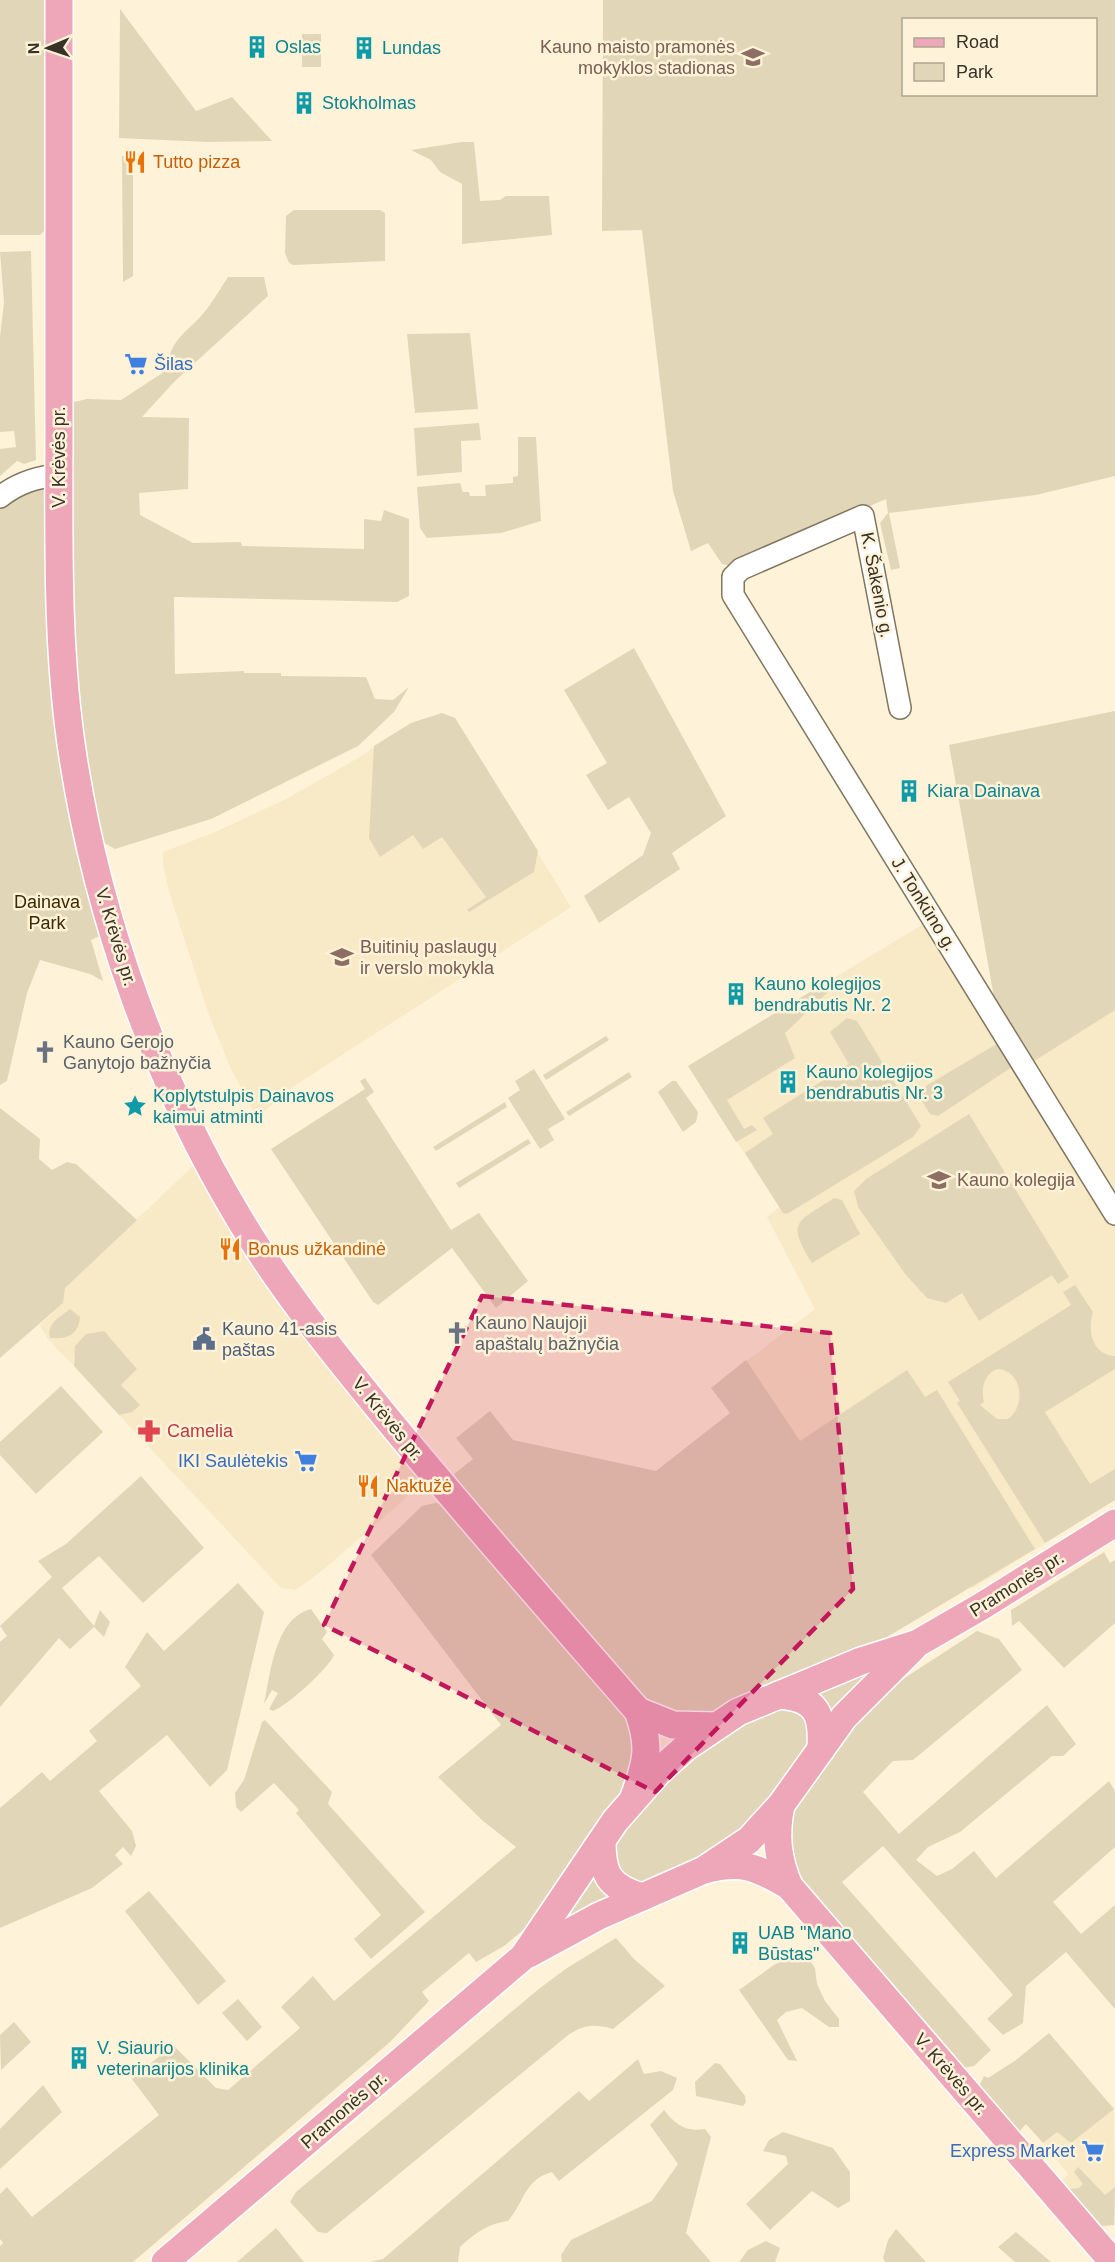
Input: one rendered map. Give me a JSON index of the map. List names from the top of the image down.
{
  "streets": {
    "main road": ["V. Krėvės pr.", "Pramonės pr."],
    "street": ["K. Šakenio g.", "J. Tonkūno g."]
  },
  "crossings": [
    ["V. Krėvės pr.", "Pramonės pr."],
    ["K. Šakenio g.", "J. Tonkūno g."]
  ],
  "parks": ["Dainava Park"],
  "places": {
    "building": [
      "Oslas",
      "Lundas",
      "Stokholmas",
      "Kiara Dainava",
      "Kauno kolegijos bendrabutis Nr. 2",
      "Kauno kolegijos bendrabutis Nr. 3",
      "UAB \"Mano Būstas\"",
      "V. Siaurio veterinarijos klinika"
    ],
    "school or university": ["Kauno maisto pramonės mokyklos stadionas", "Buitinių paslaugų ir verslo mokykla", "Kauno kolegija"],
    "restaurant": ["Tutto pizza", "Bonus užkandinė", "Naktužė"],
    "supermarket": ["Šilas", "IKI Saulėtekis", "Express Market"],
    "church": ["Kauno Gerojo Ganytojo bažnyčia", "Kauno Naujoji apaštalų bažnyčia"],
    "place": ["Koplytstulpis Dainavos kaimui atminti"],
    "public building": ["Kauno 41-asis paštas"],
    "pharmacy": ["Camelia"]
  },
  "legend": ["Road", "Park"],
  "north": "left"
}
